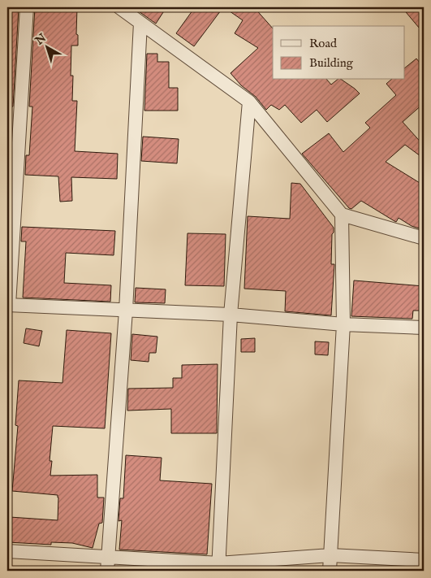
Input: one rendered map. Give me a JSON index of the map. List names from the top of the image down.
{
  "legend": ["Road", "Building"],
  "north": "top left"
}
